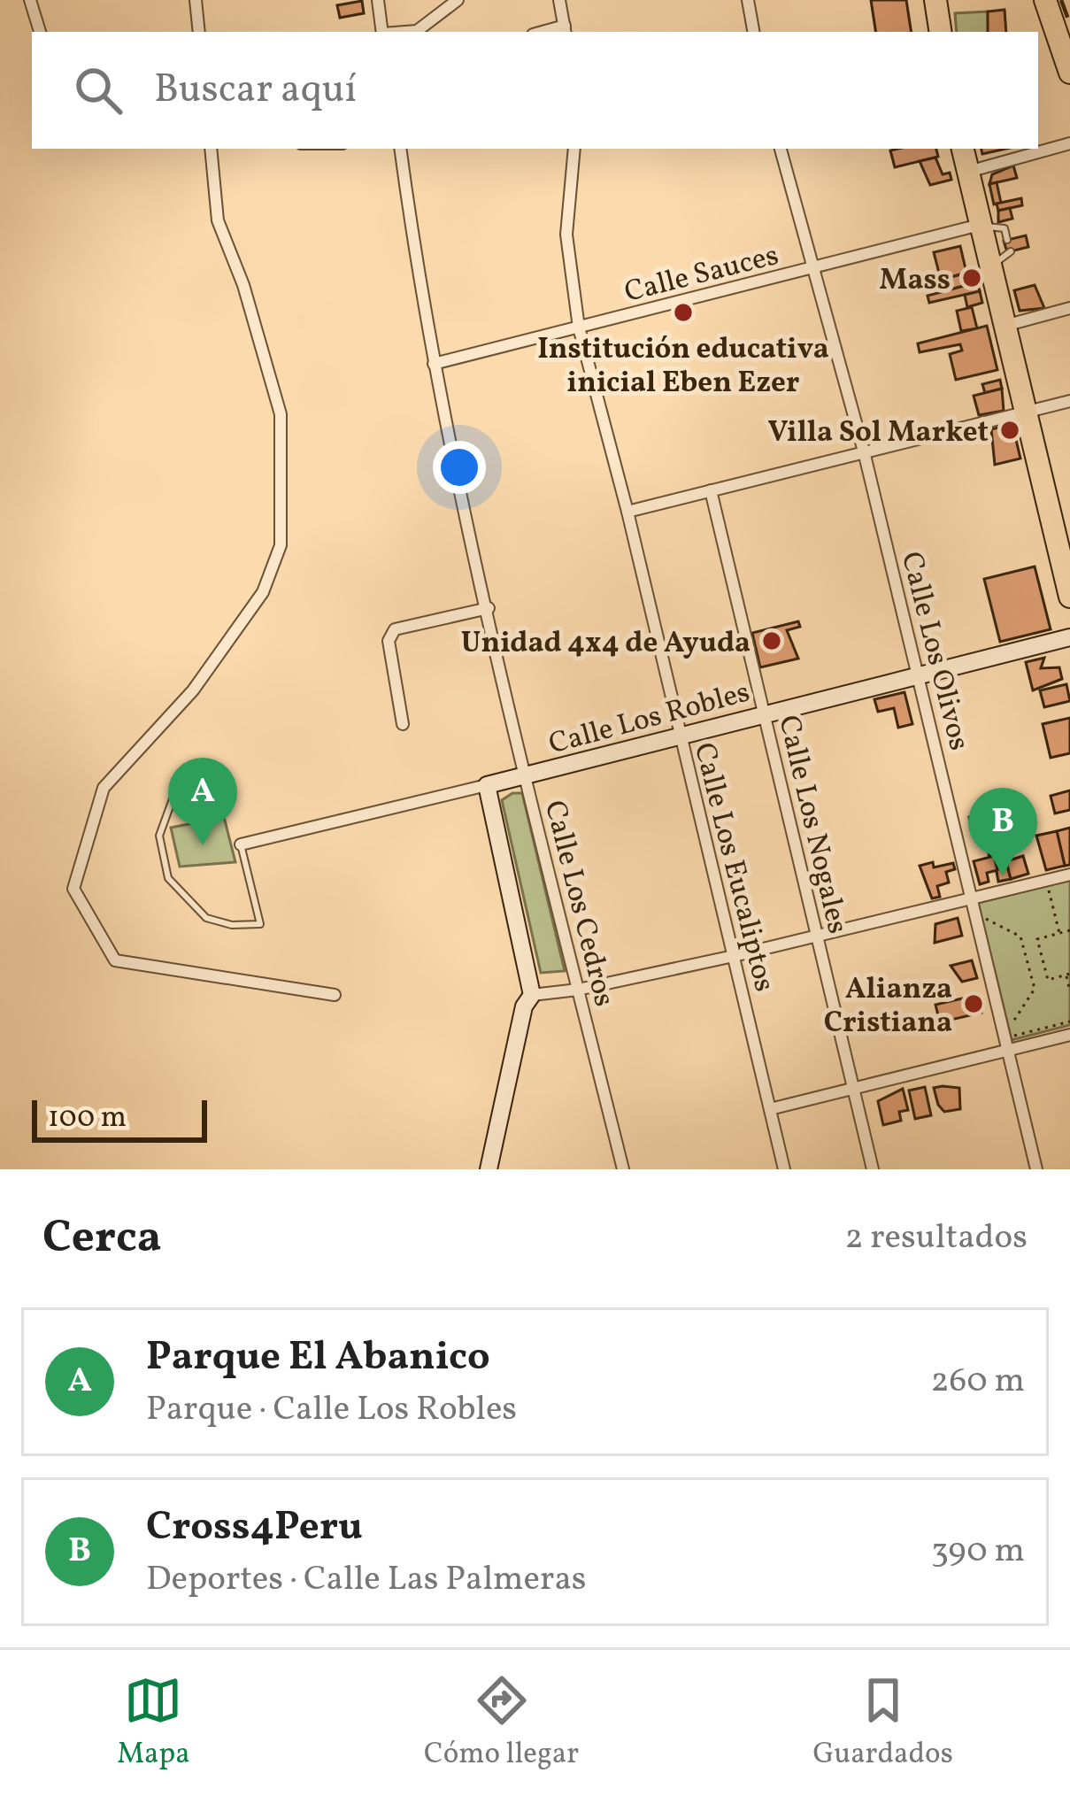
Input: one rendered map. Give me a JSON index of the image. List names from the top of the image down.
{
  "streets": {
    "street": [
      "Calle Sauces",
      "Calle Los Olivos",
      "Calle Los Robles",
      "Calle Los Nogales",
      "Calle Los Eucaliptos",
      "Calle Los Cedros"
    ]
  },
  "crossings": [
    ["Calle Sauces", "Calle Los Olivos"],
    ["Calle Sauces", "Calle Los Eucaliptos"],
    ["Calle Sauces", "Calle Los Cedros"],
    ["Calle Los Olivos", "Calle Los Robles"],
    ["Calle Los Robles", "Calle Los Nogales"],
    ["Calle Los Robles", "Calle Los Eucaliptos"],
    ["Calle Los Robles", "Calle Los Cedros"]
  ],
  "places": [
    "Mass",
    "Institución educativa inicial Eben Ezer",
    "Villa Sol Market",
    "Unidad 4x4 de Ayuda",
    "Alianza Cristiana"
  ],
  "scale_bar": "100 m",
  "page": {
    "search": "Buscar aquí",
    "pins": ["A", "B"],
    "scale": "100 m",
    "heading": ["Cerca", "2 resultados"],
    "list": [
      {
        "mark": "A",
        "name": "Parque El Abanico",
        "note": "Parque · Calle Los Robles",
        "value": "260 m"
      },
      {
        "mark": "B",
        "name": "Cross4Peru",
        "note": "Deportes · Calle Las Palmeras",
        "value": "390 m"
      }
    ],
    "nav": ["Mapa", "Cómo llegar", "Guardados"]
  }
}
